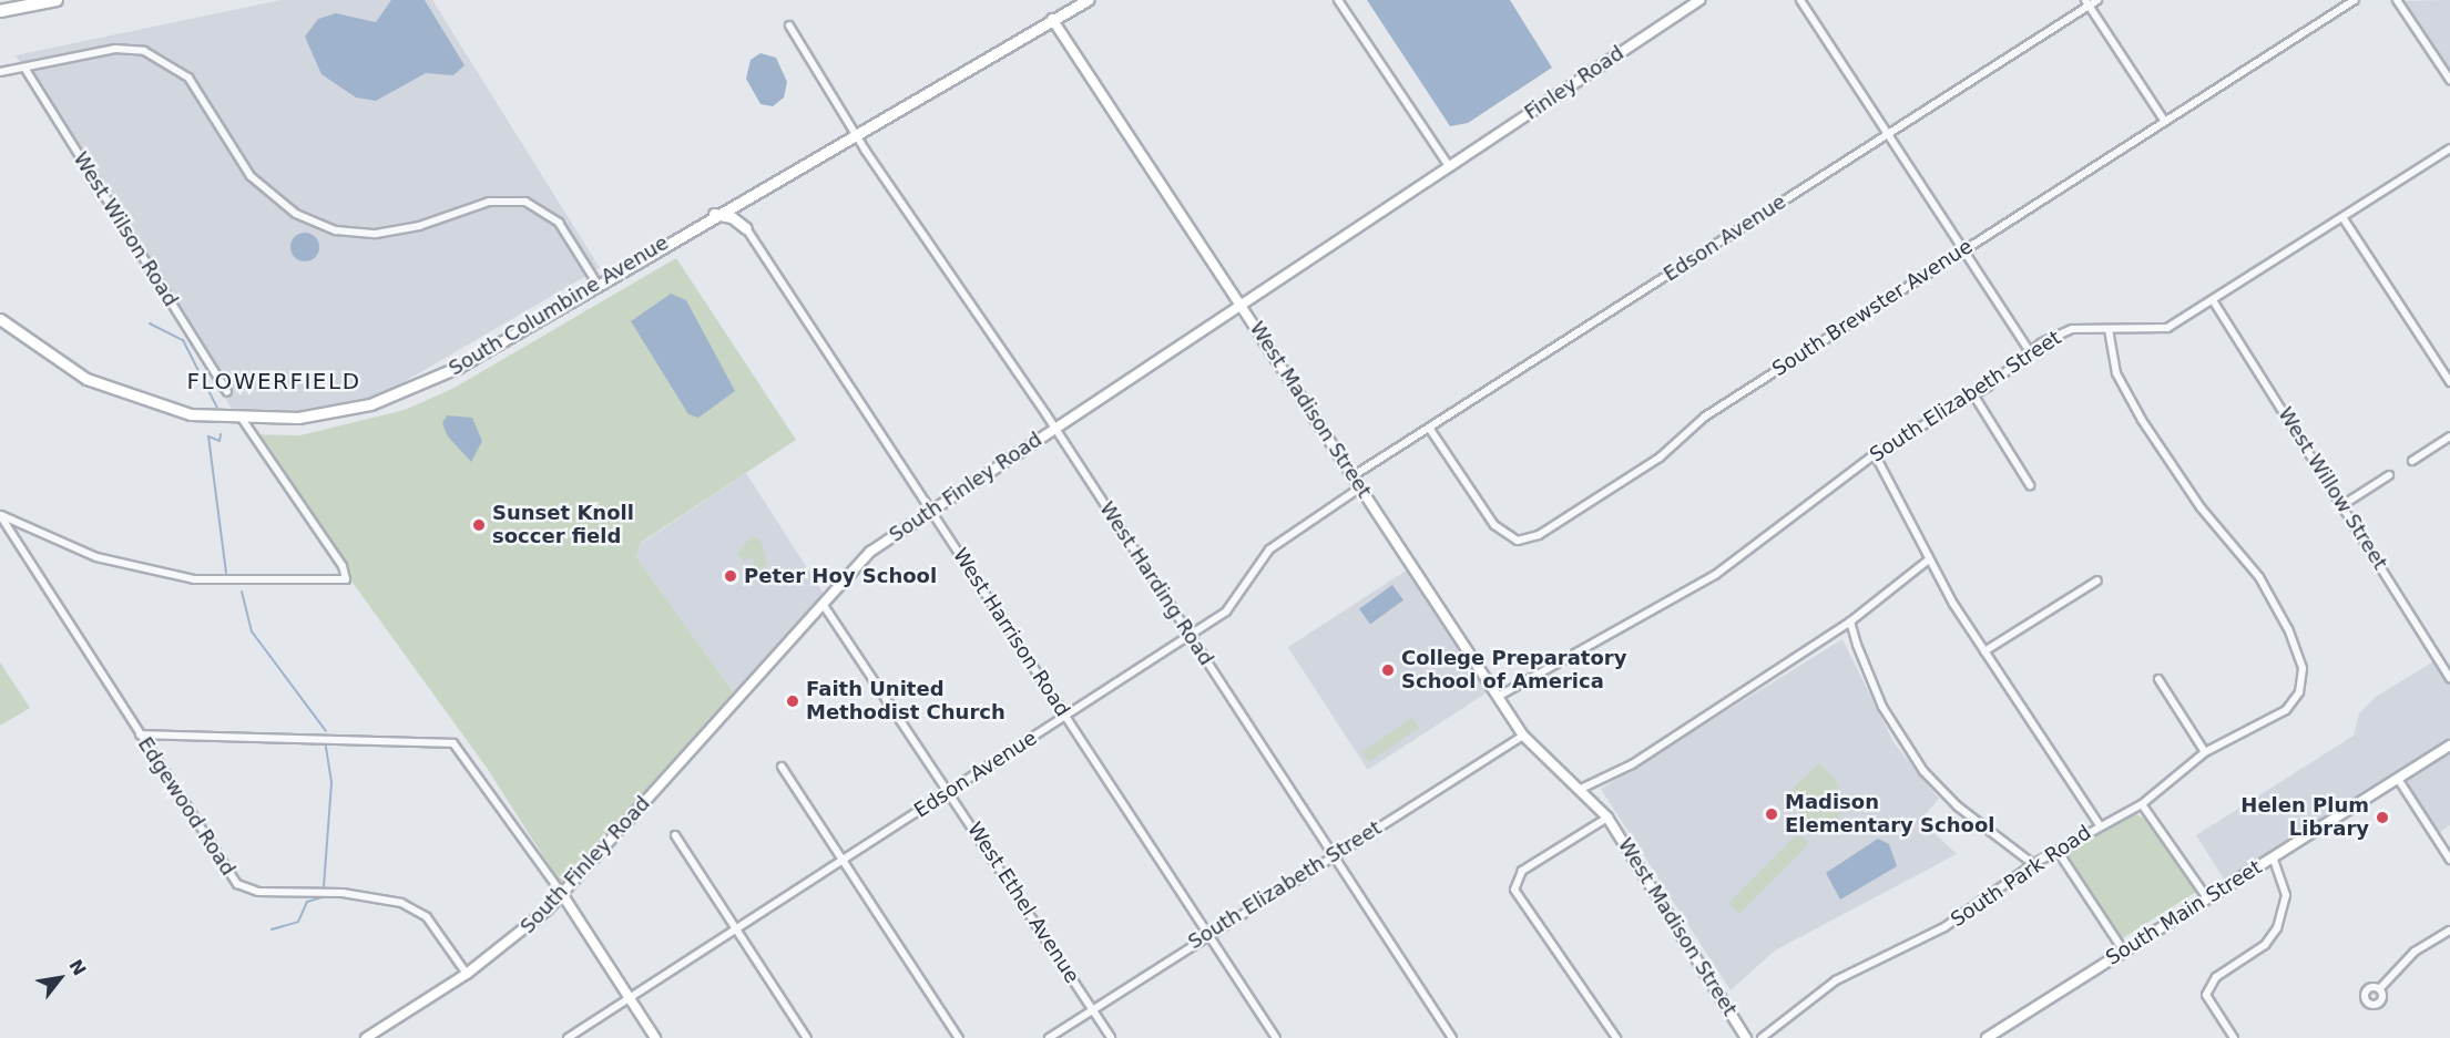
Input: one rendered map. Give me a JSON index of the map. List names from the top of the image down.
{
  "streets": {
    "main road": [
      "Finley Road",
      "South Columbine Avenue",
      "West Madison Street",
      "South Finley Road",
      "South Main Street"
    ],
    "street": [
      "West Wilson Road",
      "Edson Avenue",
      "South Brewster Avenue",
      "South Elizabeth Street",
      "West Willow Street",
      "West Harding Road",
      "West Harrison Road",
      "Edgewood Road",
      "South Park Road",
      "West Ethel Avenue"
    ]
  },
  "crossings": [
    ["Finley Road", "South Finley Road"],
    ["Edson Avenue", "South Brewster Avenue"],
    ["Edson Avenue", "West Madison Street"],
    ["Edson Avenue", "West Harding Road"],
    ["Edson Avenue", "West Harrison Road"],
    ["Edson Avenue", "West Ethel Avenue"],
    ["South Columbine Avenue", "West Madison Street"],
    ["South Columbine Avenue", "West Harding Road"],
    ["South Elizabeth Street", "West Madison Street"],
    ["South Elizabeth Street", "West Willow Street"],
    ["South Elizabeth Street", "West Harding Road"],
    ["South Elizabeth Street", "West Harrison Road"],
    ["South Elizabeth Street", "South Park Road"],
    ["South Elizabeth Street", "West Ethel Avenue"],
    ["West Madison Street", "South Finley Road"],
    ["South Finley Road", "West Harding Road"],
    ["South Finley Road", "West Harrison Road"],
    ["South Finley Road", "Edgewood Road"],
    ["South Finley Road", "West Ethel Avenue"]
  ],
  "districts": ["FLOWERFIELD"],
  "places": [
    "Sunset Knoll soccer field",
    "Peter Hoy School",
    "College Preparatory School of America",
    "Faith United Methodist Church",
    "Madison Elementary School",
    "Helen Plum Library"
  ],
  "north": "top right"
}
